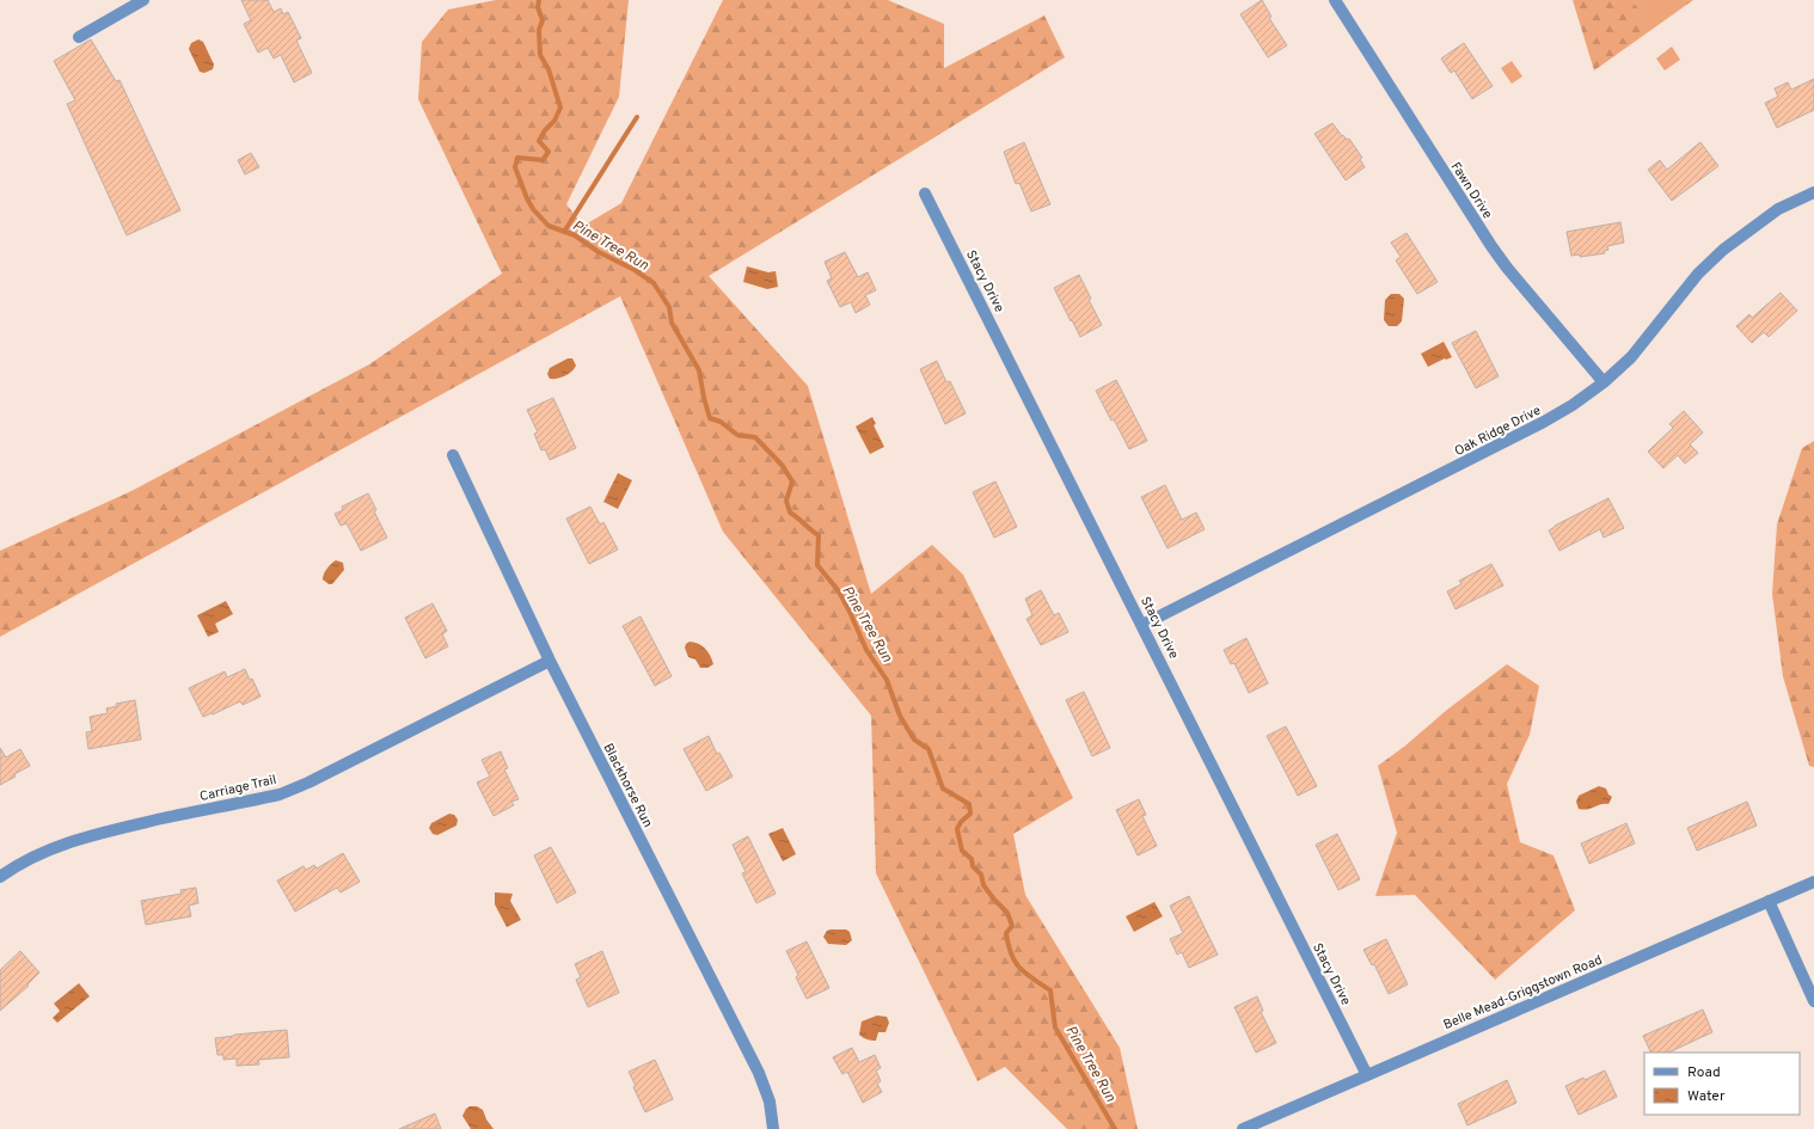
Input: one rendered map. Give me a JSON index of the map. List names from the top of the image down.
{
  "streets": {
    "street": [
      "Fawn Drive",
      "Stacy Drive",
      "Oak Ridge Drive",
      "Blackhorse Run",
      "Carriage Trail",
      "Belle Mead-Griggstown Road"
    ]
  },
  "crossings": [
    ["Fawn Drive", "Oak Ridge Drive"],
    ["Stacy Drive", "Oak Ridge Drive"],
    ["Stacy Drive", "Belle Mead-Griggstown Road"],
    ["Blackhorse Run", "Carriage Trail"]
  ],
  "water": ["Pine Tree Run"],
  "legend": ["Road", "Water"]
}
